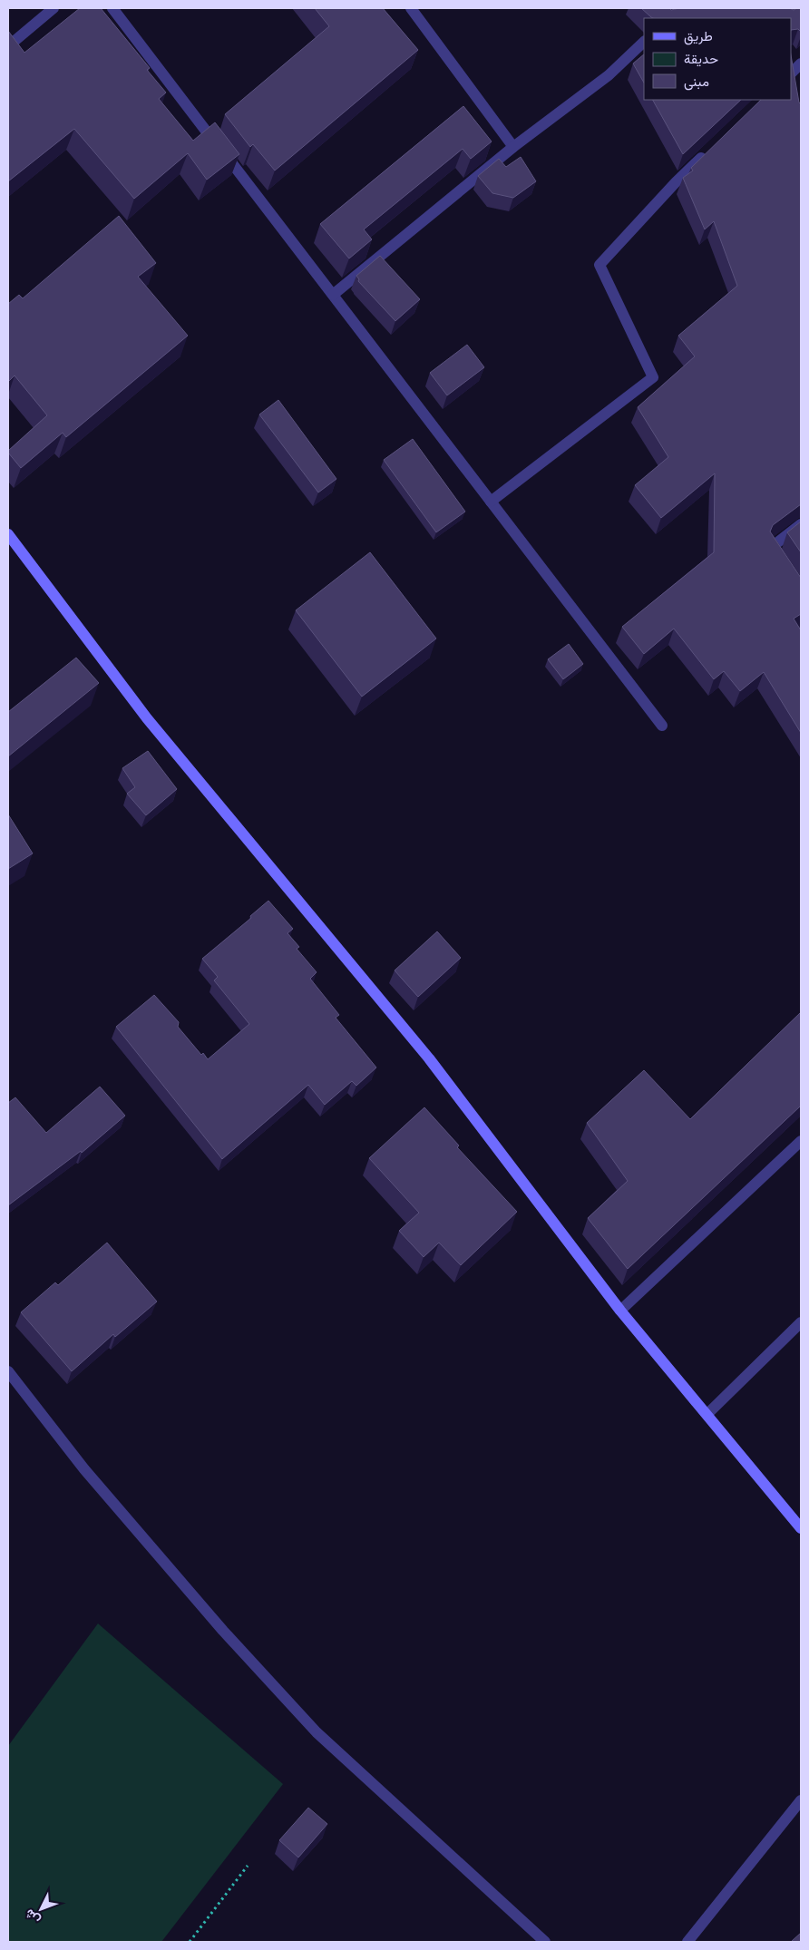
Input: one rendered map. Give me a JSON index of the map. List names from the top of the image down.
{
  "legend": ["طريق", "حديقة", "مبنى"],
  "north": "bottom left"
}
